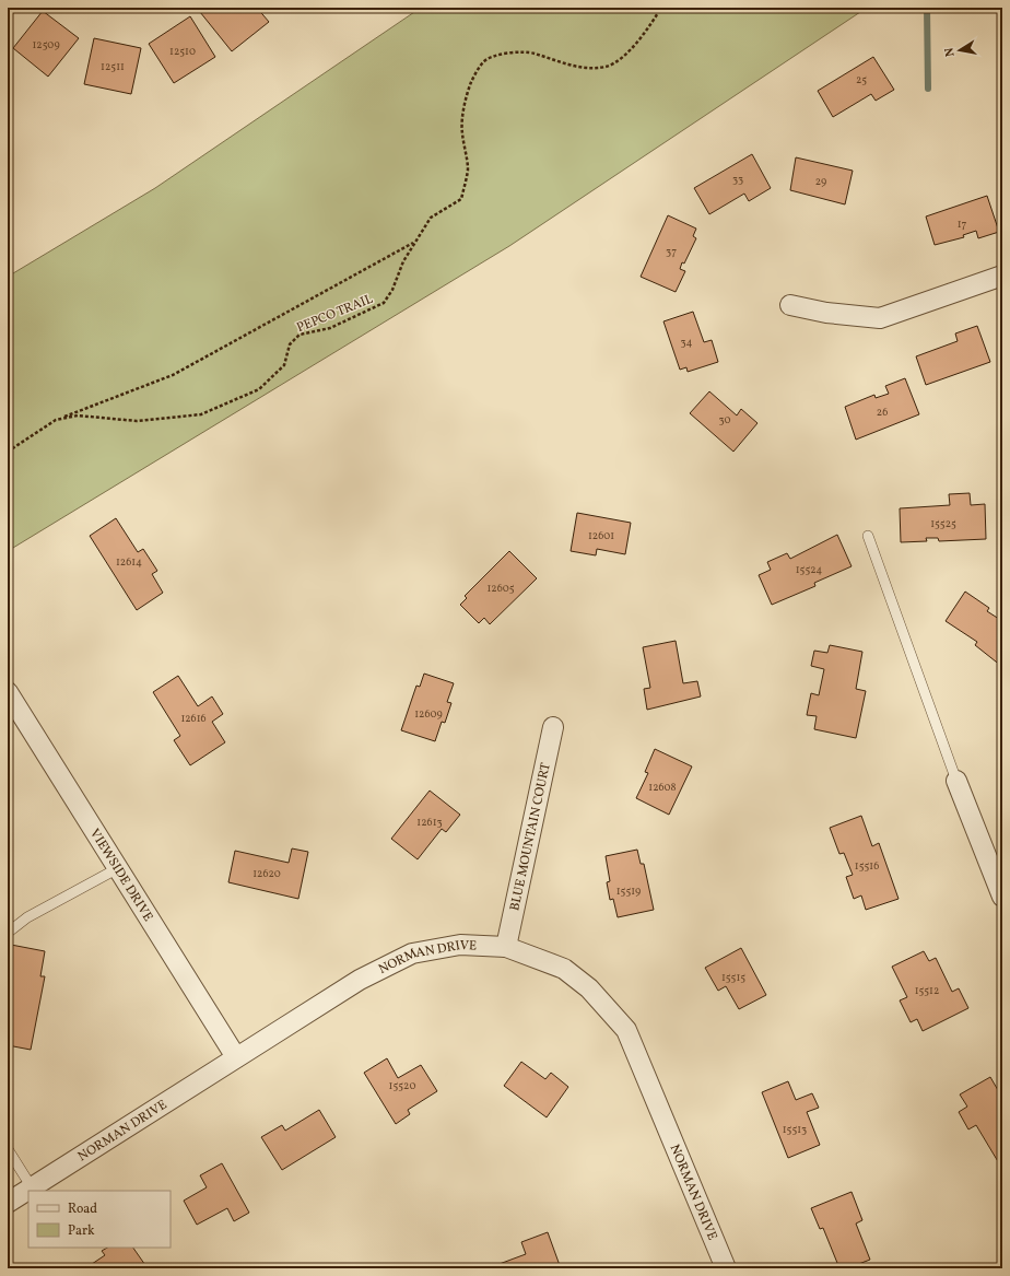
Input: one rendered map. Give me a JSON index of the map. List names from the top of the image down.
{
  "streets": {
    "street": ["BLUE MOUNTAIN COURT", "VIEWSIDE DRIVE", "NORMAN DRIVE"],
    "path": ["PEPCO TRAIL"]
  },
  "crossings": [
    ["BLUE MOUNTAIN COURT", "NORMAN DRIVE"],
    ["VIEWSIDE DRIVE", "NORMAN DRIVE"]
  ],
  "house_numbers": [
    "12509",
    "12510",
    "12511",
    "25",
    "33",
    "29",
    "17",
    "37",
    "34",
    "26",
    "30",
    "15525",
    "12601",
    "12614",
    "15524",
    "12605",
    "12609",
    "12616",
    "12608",
    "12613",
    "15516",
    "12620",
    "15519",
    "15515",
    "15512",
    "15520",
    "15513"
  ],
  "legend": ["Road", "Park"],
  "north": "left"
}
